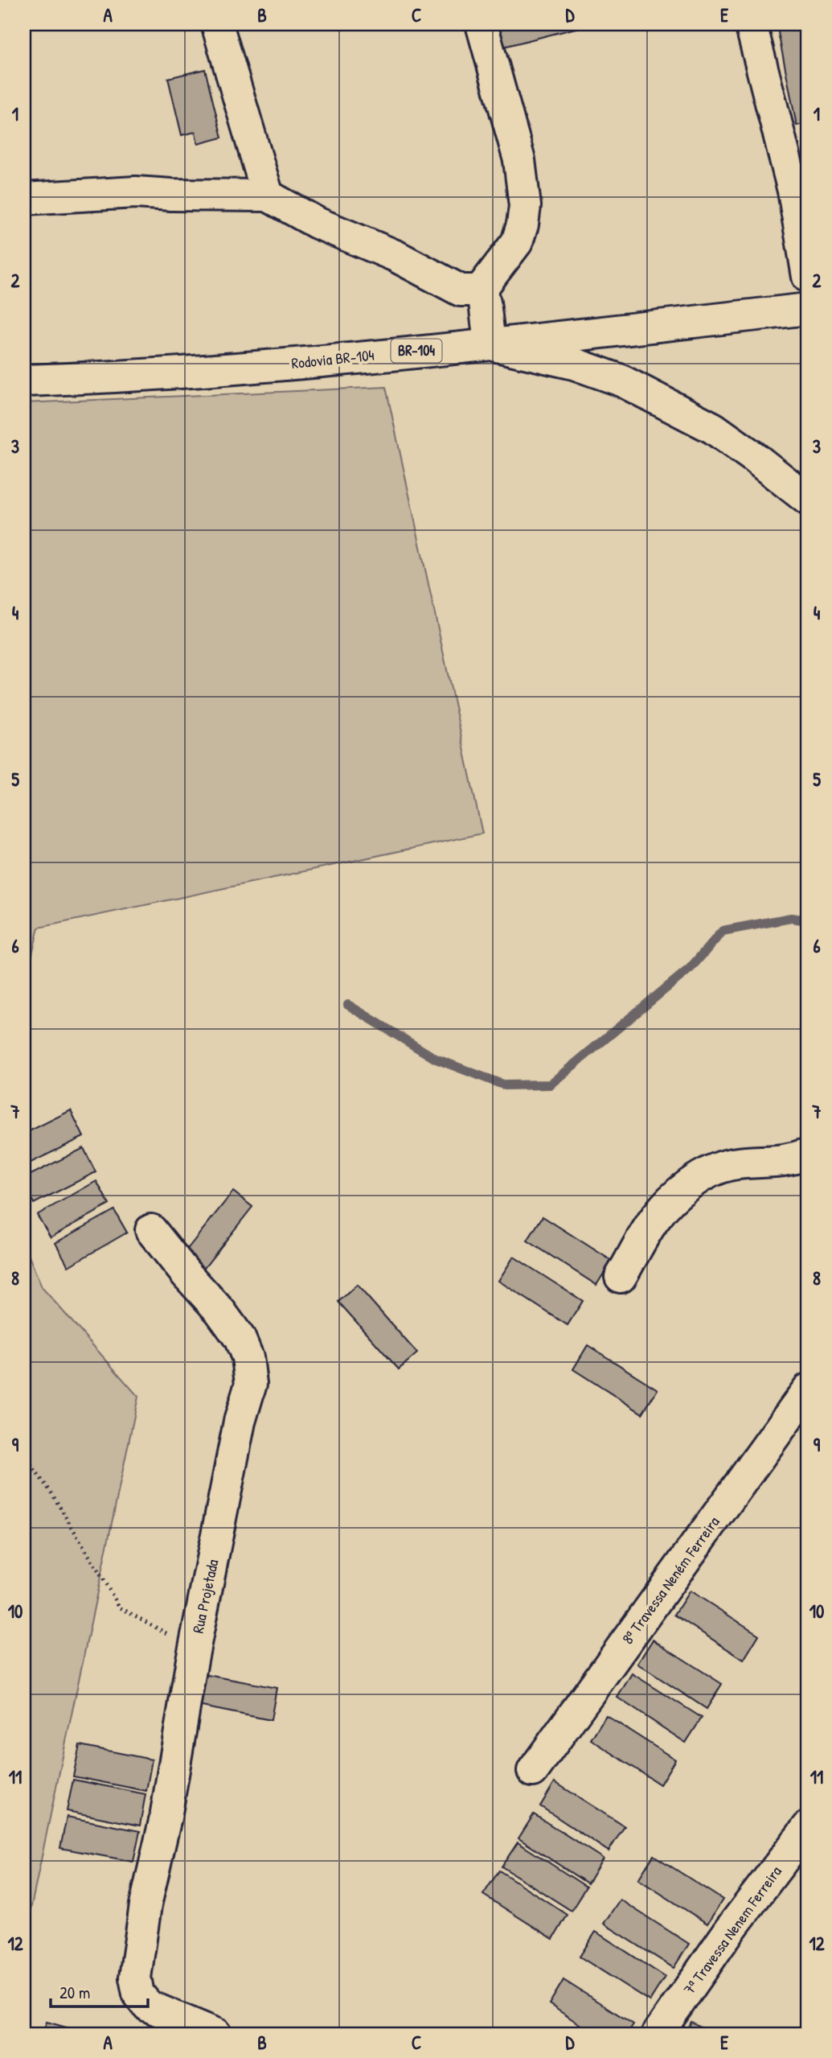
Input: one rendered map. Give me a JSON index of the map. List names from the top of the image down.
{
  "streets": {
    "main road": [
      "BR-104",
      "Rodovia BR-104",
      "8ª Travessa Neném Ferreira",
      "Rua Projetada",
      "7ª Travessa Nenem Ferreira"
    ]
  },
  "scale_bar": "20 m",
  "grid": {
    "columns": [
      "A",
      "B",
      "C",
      "D",
      "E"
    ],
    "rows": [
      "1",
      "2",
      "3",
      "4",
      "5",
      "6",
      "7",
      "8",
      "9",
      "10",
      "11",
      "12"
    ]
  }
}
